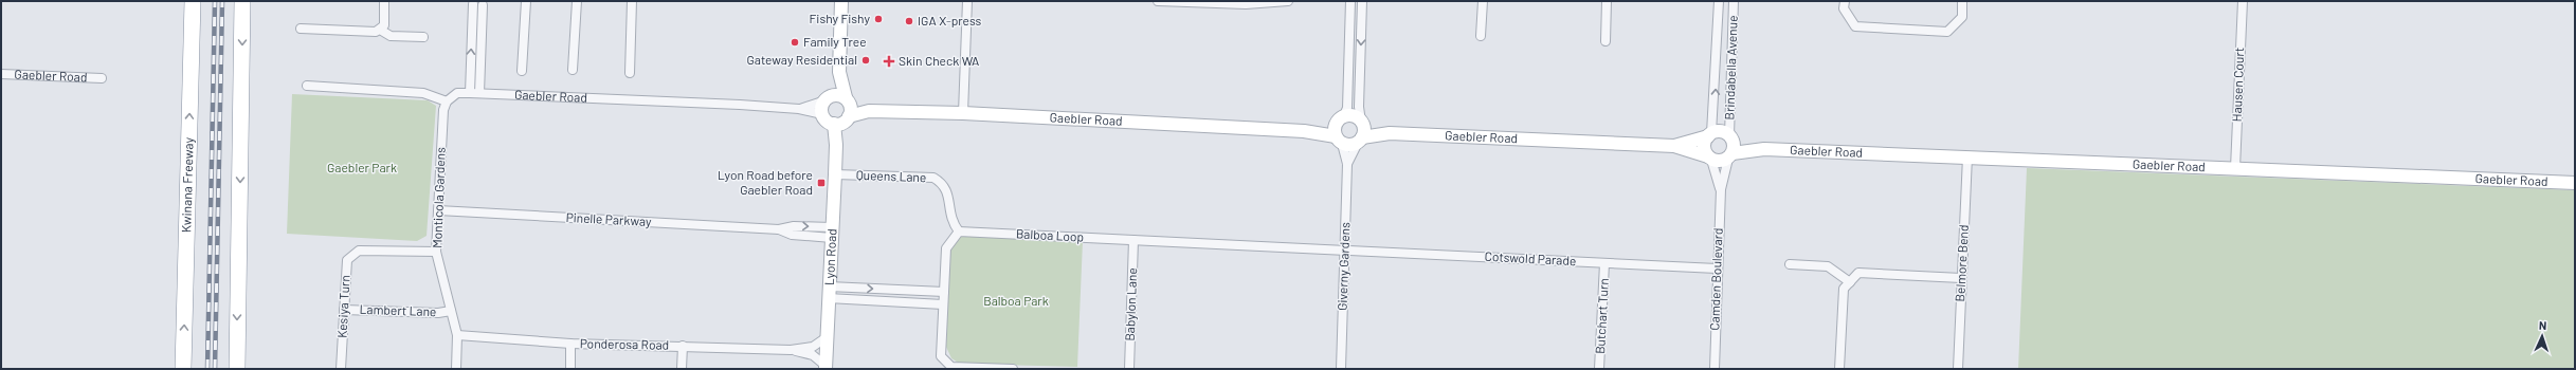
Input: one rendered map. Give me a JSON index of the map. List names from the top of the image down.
{
  "streets": {
    "highway": ["Kwinana Freeway"],
    "street": [
      "Brindabella Avenue",
      "Gaebler Road",
      "Hausen Court",
      "Queens Lane",
      "Monticola Gardens",
      "Pinelle Parkway",
      "Balboa Loop",
      "Lyon Road",
      "Cotswold Parade",
      "Belmore Bend",
      "Giverny Gardens",
      "Camden Boulevard",
      "Babylon Lane",
      "Kesiya Turn",
      "Lambert Lane",
      "Butchart Turn",
      "Ponderosa Road"
    ]
  },
  "crossings": [
    ["Brindabella Avenue", "Gaebler Road"],
    ["Brindabella Avenue", "Camden Boulevard"],
    ["Gaebler Road", "Hausen Court"],
    ["Gaebler Road", "Monticola Gardens"],
    ["Gaebler Road", "Lyon Road"],
    ["Gaebler Road", "Belmore Bend"],
    ["Gaebler Road", "Giverny Gardens"],
    ["Gaebler Road", "Camden Boulevard"],
    ["Queens Lane", "Balboa Loop"],
    ["Queens Lane", "Lyon Road"],
    ["Monticola Gardens", "Pinelle Parkway"],
    ["Monticola Gardens", "Kesiya Turn"],
    ["Monticola Gardens", "Lambert Lane"],
    ["Monticola Gardens", "Ponderosa Road"],
    ["Pinelle Parkway", "Lyon Road"],
    ["Balboa Loop", "Cotswold Parade"],
    ["Balboa Loop", "Giverny Gardens"],
    ["Balboa Loop", "Babylon Lane"],
    ["Lyon Road", "Ponderosa Road"],
    ["Cotswold Parade", "Giverny Gardens"],
    ["Cotswold Parade", "Camden Boulevard"],
    ["Cotswold Parade", "Butchart Turn"],
    ["Kesiya Turn", "Lambert Lane"]
  ],
  "parks": ["Gaebler Park", "Balboa Park"],
  "places": {
    "other": [
      "Fishy Fishy",
      "IGA X-press",
      "Family Tree",
      "Gateway Residential"
    ],
    "health": ["Skin Check WA"],
    "transit": ["Lyon Road before Gaebler Road"]
  },
  "north": "top"
}
